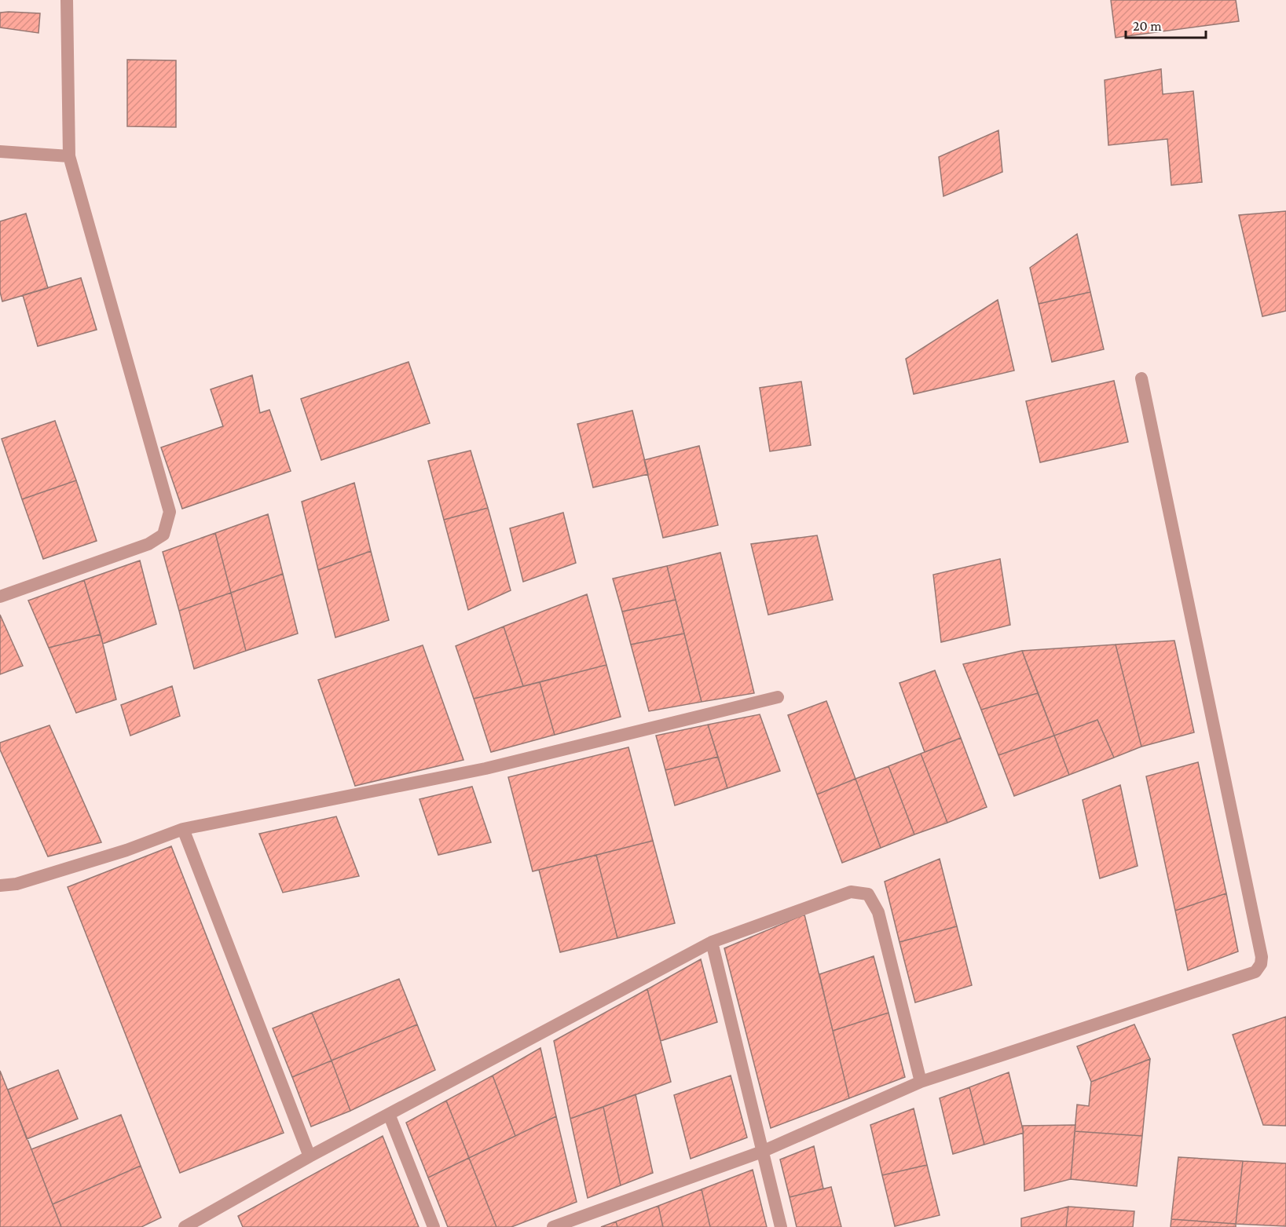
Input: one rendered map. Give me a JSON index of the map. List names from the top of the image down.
{
  "scale_bar": "20 m"
}
